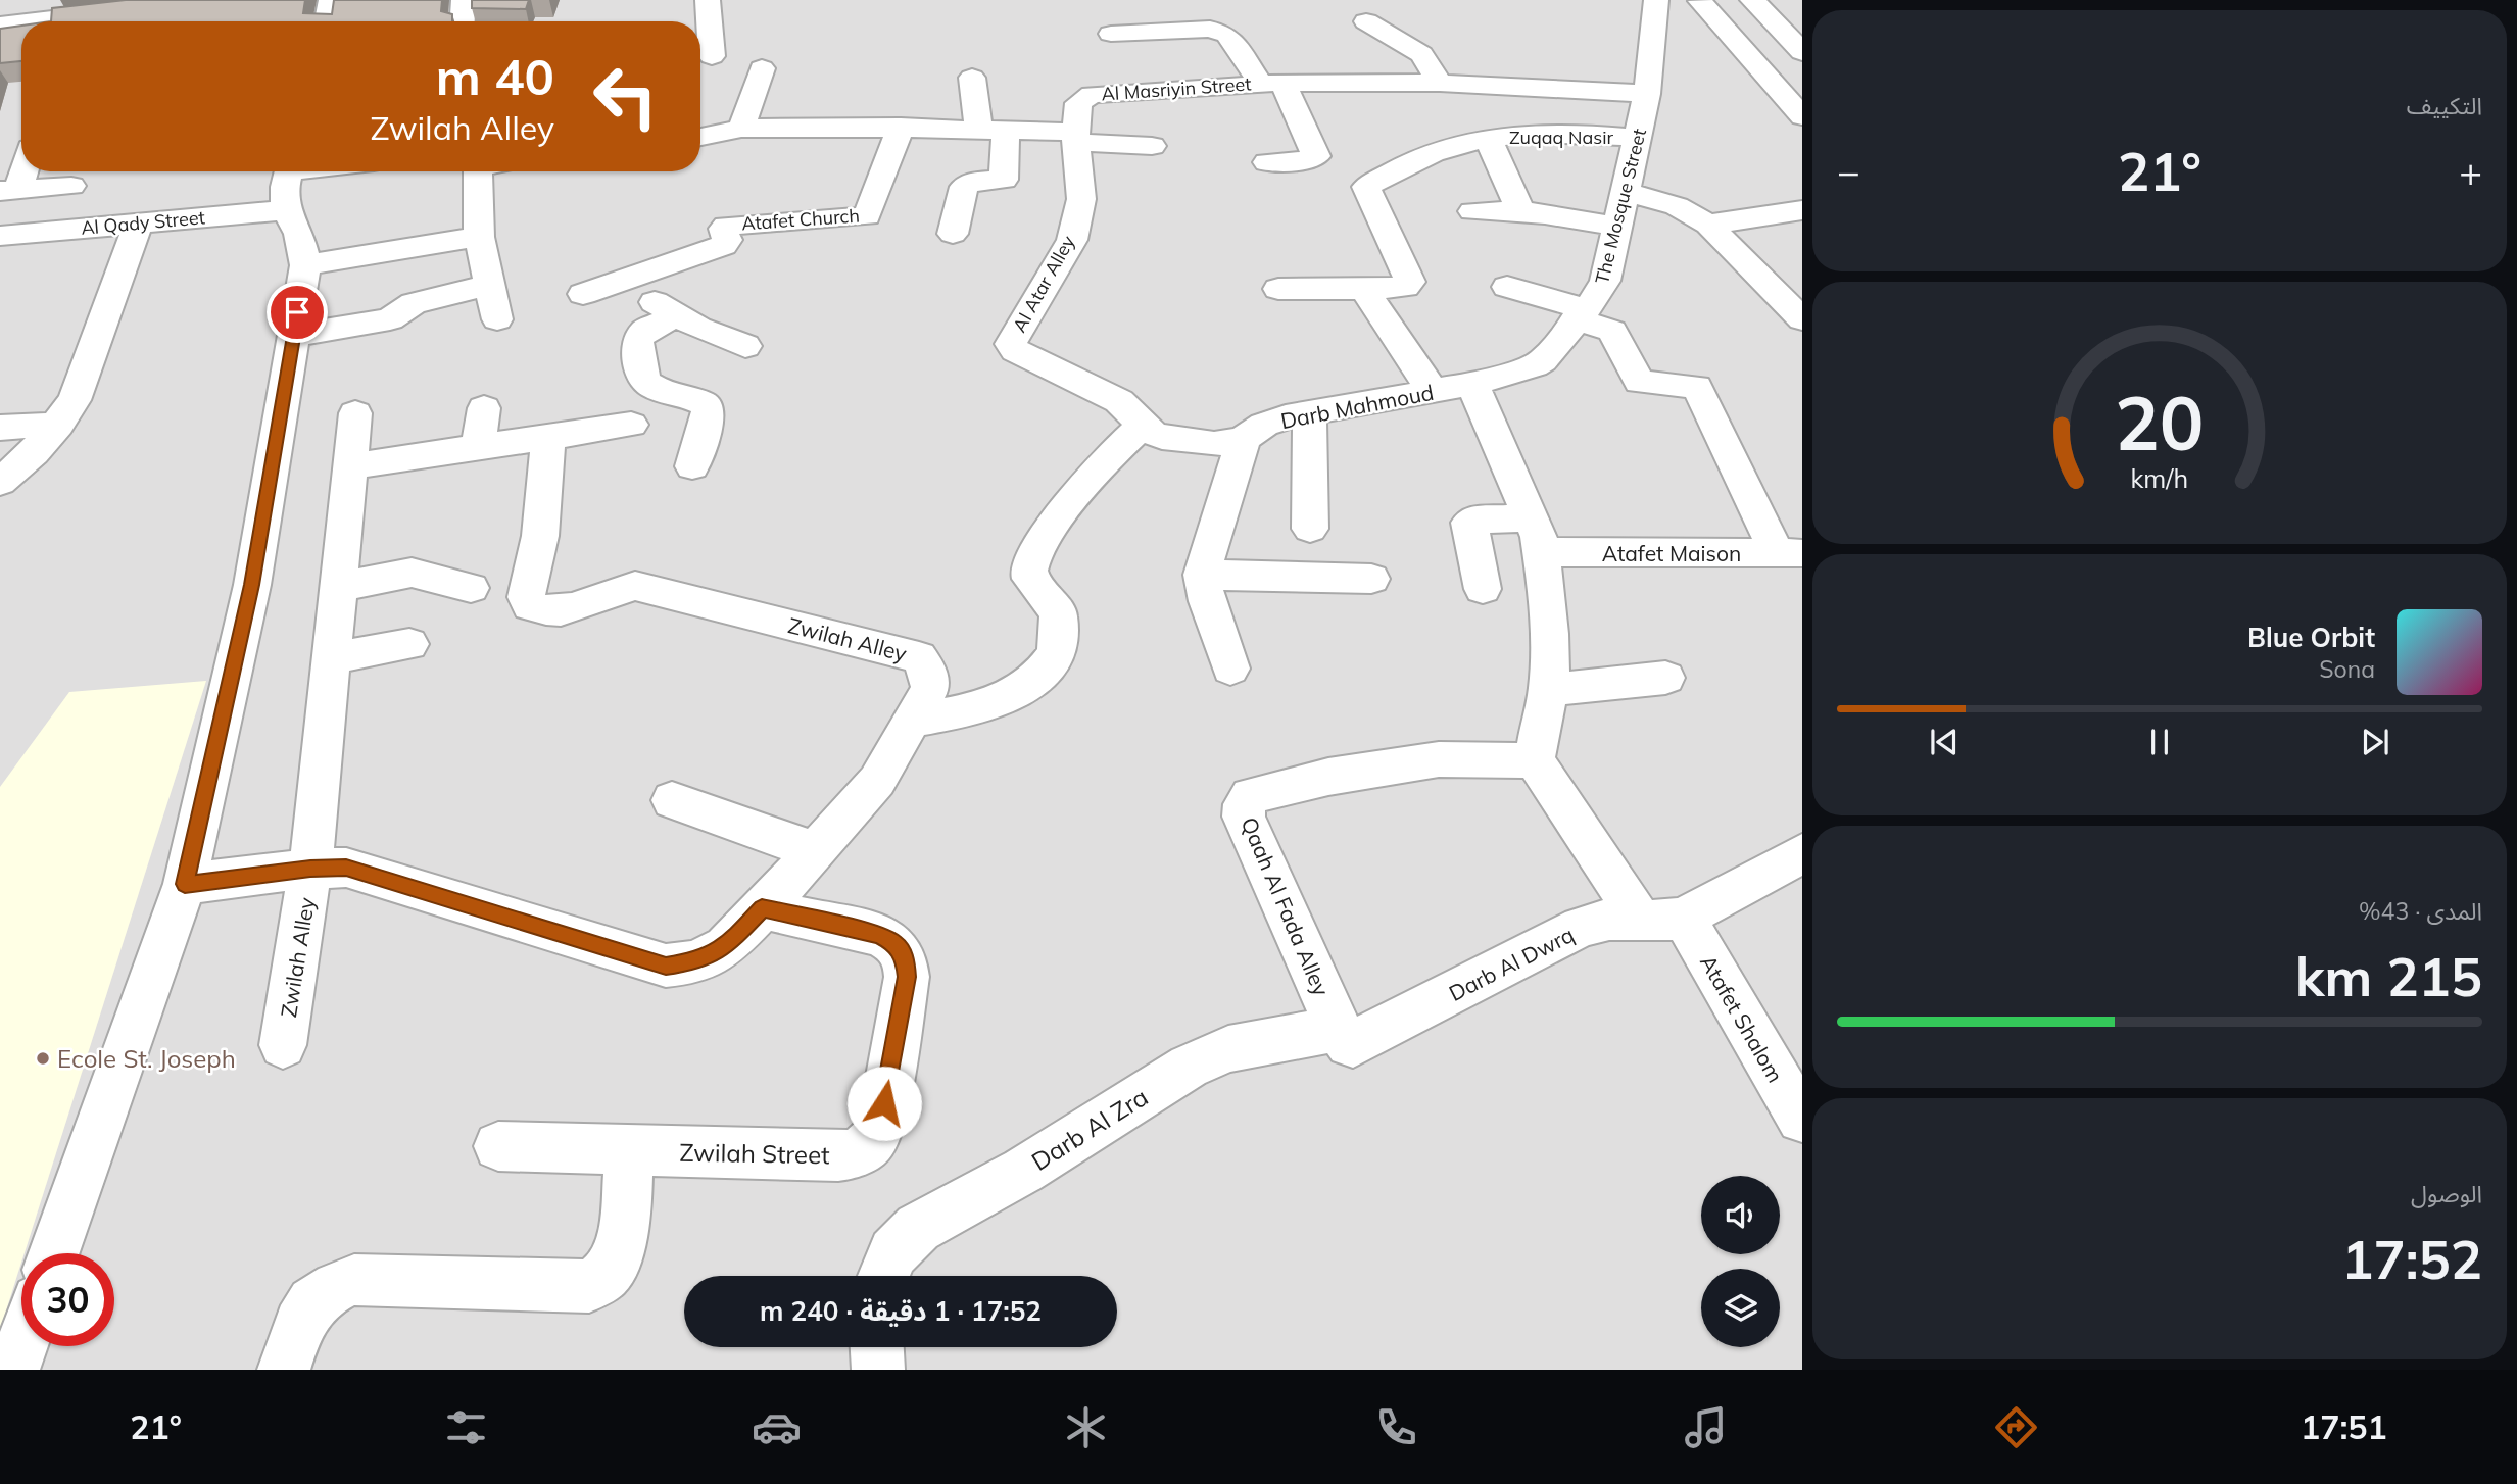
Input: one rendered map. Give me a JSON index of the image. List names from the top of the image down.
{
  "streets": {
    "street": [
      "Al Masriyin Street",
      "Zuqaq Nasir",
      "The Mosque Street",
      "Atafet Church",
      "Al Qady Street",
      "Al Atar Alley",
      "Darb Mahmoud",
      "Atafet Maison",
      "Zwilah Alley",
      "Qaah Al Fada Alley",
      "Darb Al Dwrq",
      "Atafet Shalom",
      "Darb Al Zra",
      "Zwilah Street"
    ]
  },
  "crossings": [
    ["Al Masriyin Street", "The Mosque Street"],
    ["Al Masriyin Street", "Al Atar Alley"],
    ["Zuqaq Nasir", "The Mosque Street"],
    ["The Mosque Street", "Darb Mahmoud"],
    ["Al Atar Alley", "Darb Mahmoud"],
    ["Zwilah Alley", "Zwilah Street"],
    ["Qaah Al Fada Alley", "Darb Al Dwrq"],
    ["Qaah Al Fada Alley", "Atafet Shalom"],
    ["Qaah Al Fada Alley", "Darb Al Zra"],
    ["Darb Al Dwrq", "Atafet Shalom"],
    ["Darb Al Dwrq", "Darb Al Zra"]
  ],
  "places": ["Ecole St. Joseph"],
  "page": {
    "tile": [
      "التكييف",
      ["المدى · 43%", "215 km"],
      ["الوصول", "17:52"]
    ],
    "turn": ["40 m", "Zwilah Alley"],
    "heat": ["−", "21°", "+"],
    "song": ["Blue Orbit", "Sona"],
    "limit": "30",
    "trip": "17:52 · 1 دقيقة · 240 m",
    "tabs": ["17:51", "21°"],
    "gauge": ["20", "km/h"]
  }
}
